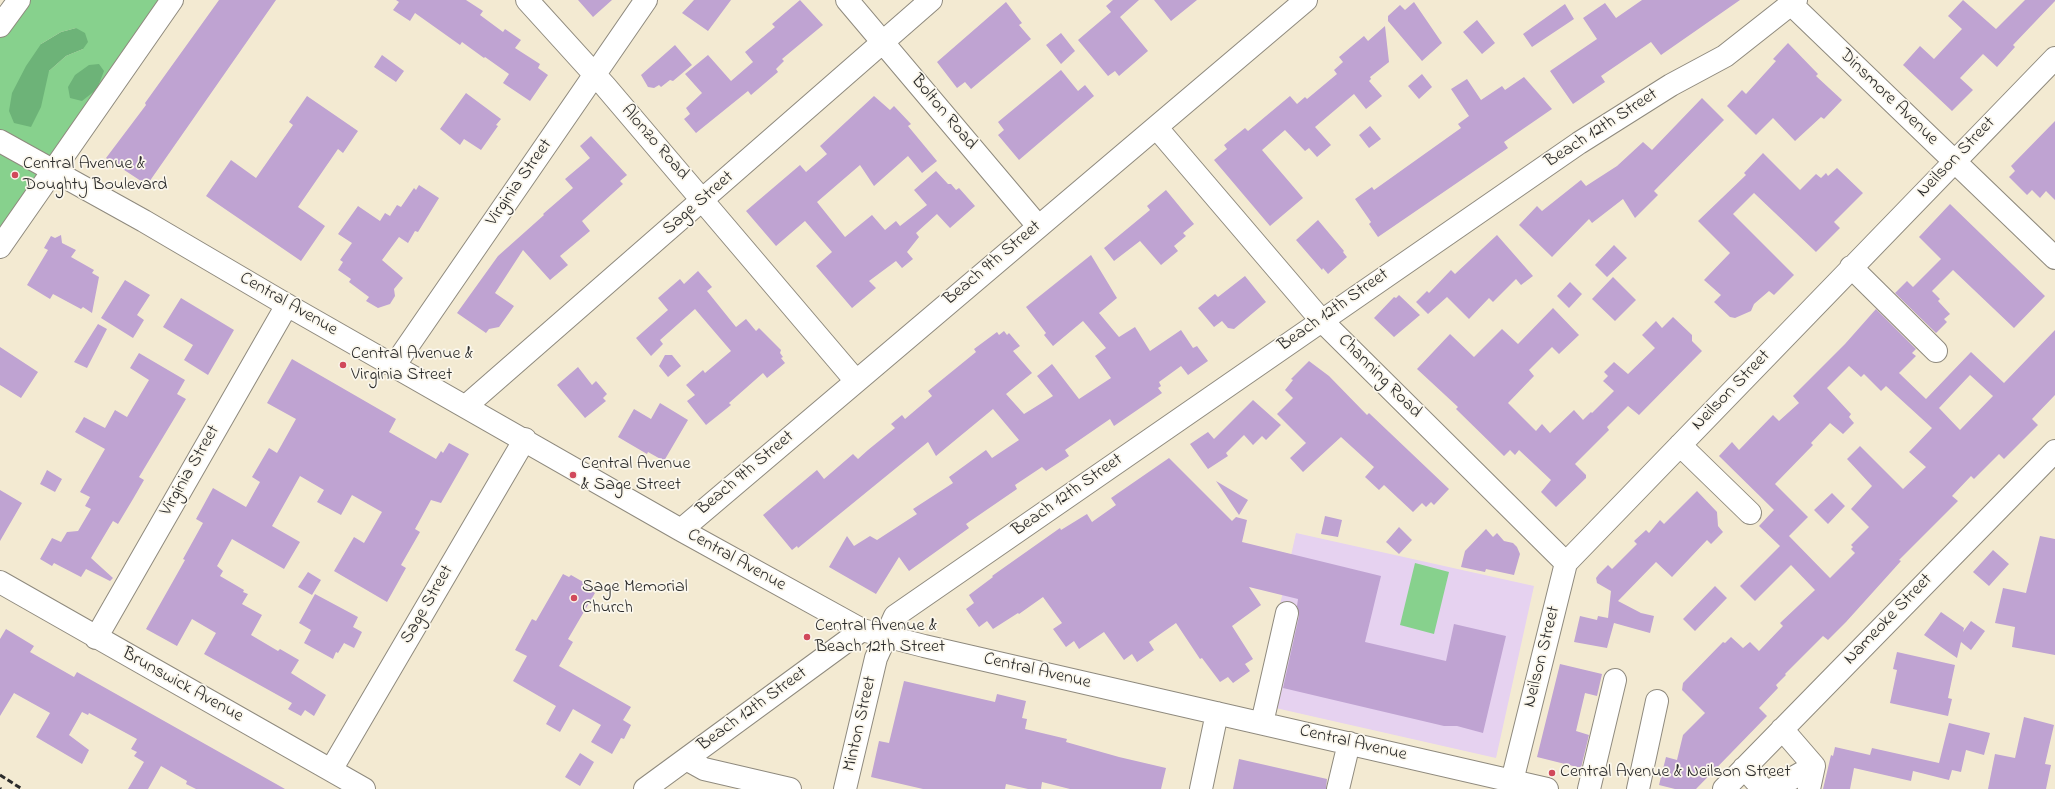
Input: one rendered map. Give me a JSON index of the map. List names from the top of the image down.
{
  "streets": {
    "main road": [
      "Dinsmore Avenue",
      "Bolton Road",
      "Beach 12th Street",
      "Alonzo Road",
      "Neilson Street",
      "Virginia Street",
      "Sage Street",
      "Beach 9th Street",
      "Central Avenue",
      "Channing Road",
      "Nameoke Street",
      "Brunswick Avenue",
      "Minton Street"
    ]
  },
  "crossings": [
    ["Dinsmore Avenue", "Beach 12th Street"],
    ["Dinsmore Avenue", "Neilson Street"],
    ["Bolton Road", "Sage Street"],
    ["Bolton Road", "Beach 9th Street"],
    ["Beach 12th Street", "Central Avenue"],
    ["Beach 12th Street", "Channing Road"],
    ["Beach 12th Street", "Minton Street"],
    ["Alonzo Road", "Virginia Street"],
    ["Alonzo Road", "Sage Street"],
    ["Alonzo Road", "Beach 9th Street"],
    ["Neilson Street", "Central Avenue"],
    ["Neilson Street", "Channing Road"],
    ["Virginia Street", "Central Avenue"],
    ["Virginia Street", "Brunswick Avenue"],
    ["Sage Street", "Central Avenue"],
    ["Sage Street", "Brunswick Avenue"],
    ["Beach 9th Street", "Central Avenue"],
    ["Beach 9th Street", "Channing Road"],
    ["Central Avenue", "Minton Street"]
  ],
  "places": [
    "Central Avenue & Doughty Boulevard",
    "Central Avenue & Virginia Street",
    "Central Avenue & Sage Street",
    "Sage Memorial Church",
    "Central Avenue & Beach 12th Street",
    "Central Avenue & Neilson Street"
  ]
}
